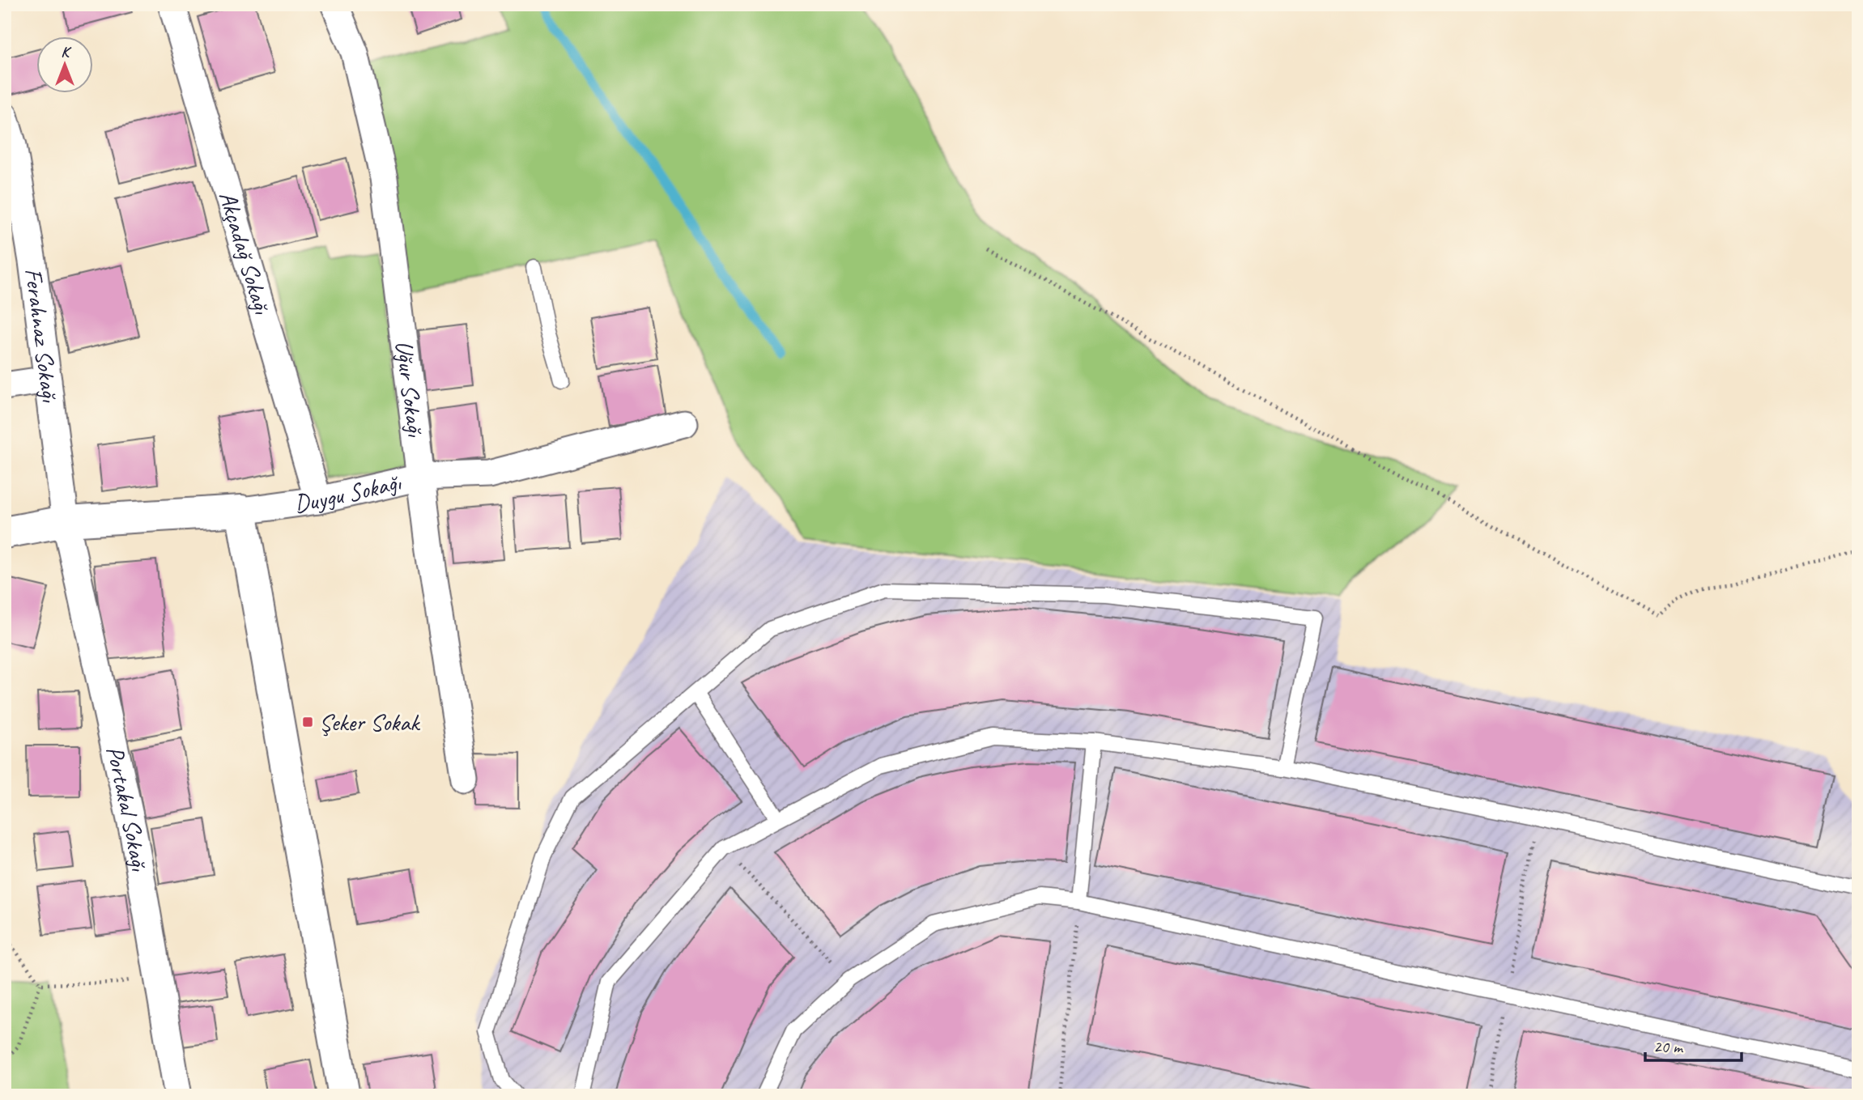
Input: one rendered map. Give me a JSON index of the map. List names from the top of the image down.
{
  "streets": {
    "street": [
      "Akçadağ Sokağı",
      "Ferahnaz Sokağı",
      "Uğur Sokağı",
      "Duygu Sokağı",
      "Portakal Sokağı"
    ]
  },
  "crossings": [
    ["Akçadağ Sokağı", "Duygu Sokağı"],
    ["Ferahnaz Sokağı", "Duygu Sokağı"],
    ["Ferahnaz Sokağı", "Portakal Sokağı"],
    ["Uğur Sokağı", "Duygu Sokağı"],
    ["Duygu Sokağı", "Portakal Sokağı"]
  ],
  "places": {
    "transit": ["Şeker Sokak"]
  },
  "scale_bar": "20 m",
  "north": "top"
}
